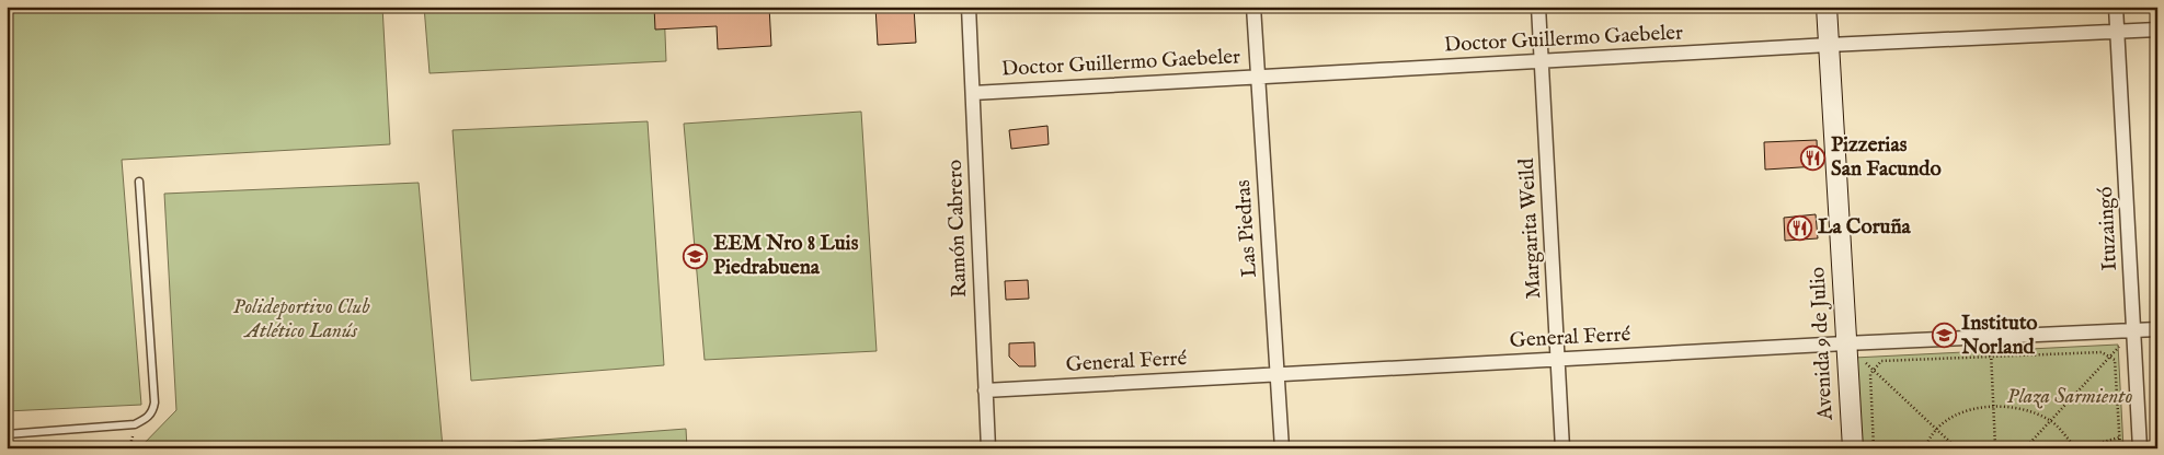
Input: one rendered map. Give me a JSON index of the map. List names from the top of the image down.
{
  "streets": {
    "street": [
      "Doctor Guillermo Gaebeler",
      "Ramón Cabrero",
      "Las Piedras",
      "Margarita Weild",
      "Ituzaingó",
      "General Ferré",
      "Avenida 9 de Julio"
    ]
  },
  "crossings": [
    ["Doctor Guillermo Gaebeler", "Ramón Cabrero"],
    ["Doctor Guillermo Gaebeler", "Las Piedras"],
    ["Doctor Guillermo Gaebeler", "Margarita Weild"],
    ["Doctor Guillermo Gaebeler", "Ituzaingó"],
    ["Doctor Guillermo Gaebeler", "Avenida 9 de Julio"],
    ["Ramón Cabrero", "General Ferré"],
    ["Las Piedras", "General Ferré"],
    ["Margarita Weild", "General Ferré"],
    ["Ituzaingó", "General Ferré"],
    ["General Ferré", "Avenida 9 de Julio"]
  ],
  "parks": ["Polideportivo Club Atlético Lanús", "Plaza Sarmiento"],
  "places": {
    "restaurant": ["Pizzerias San Facundo", "La Coruña"],
    "school or university": ["EEM Nro 8 Luis Piedrabuena", "Instituto Norland"]
  }
}
